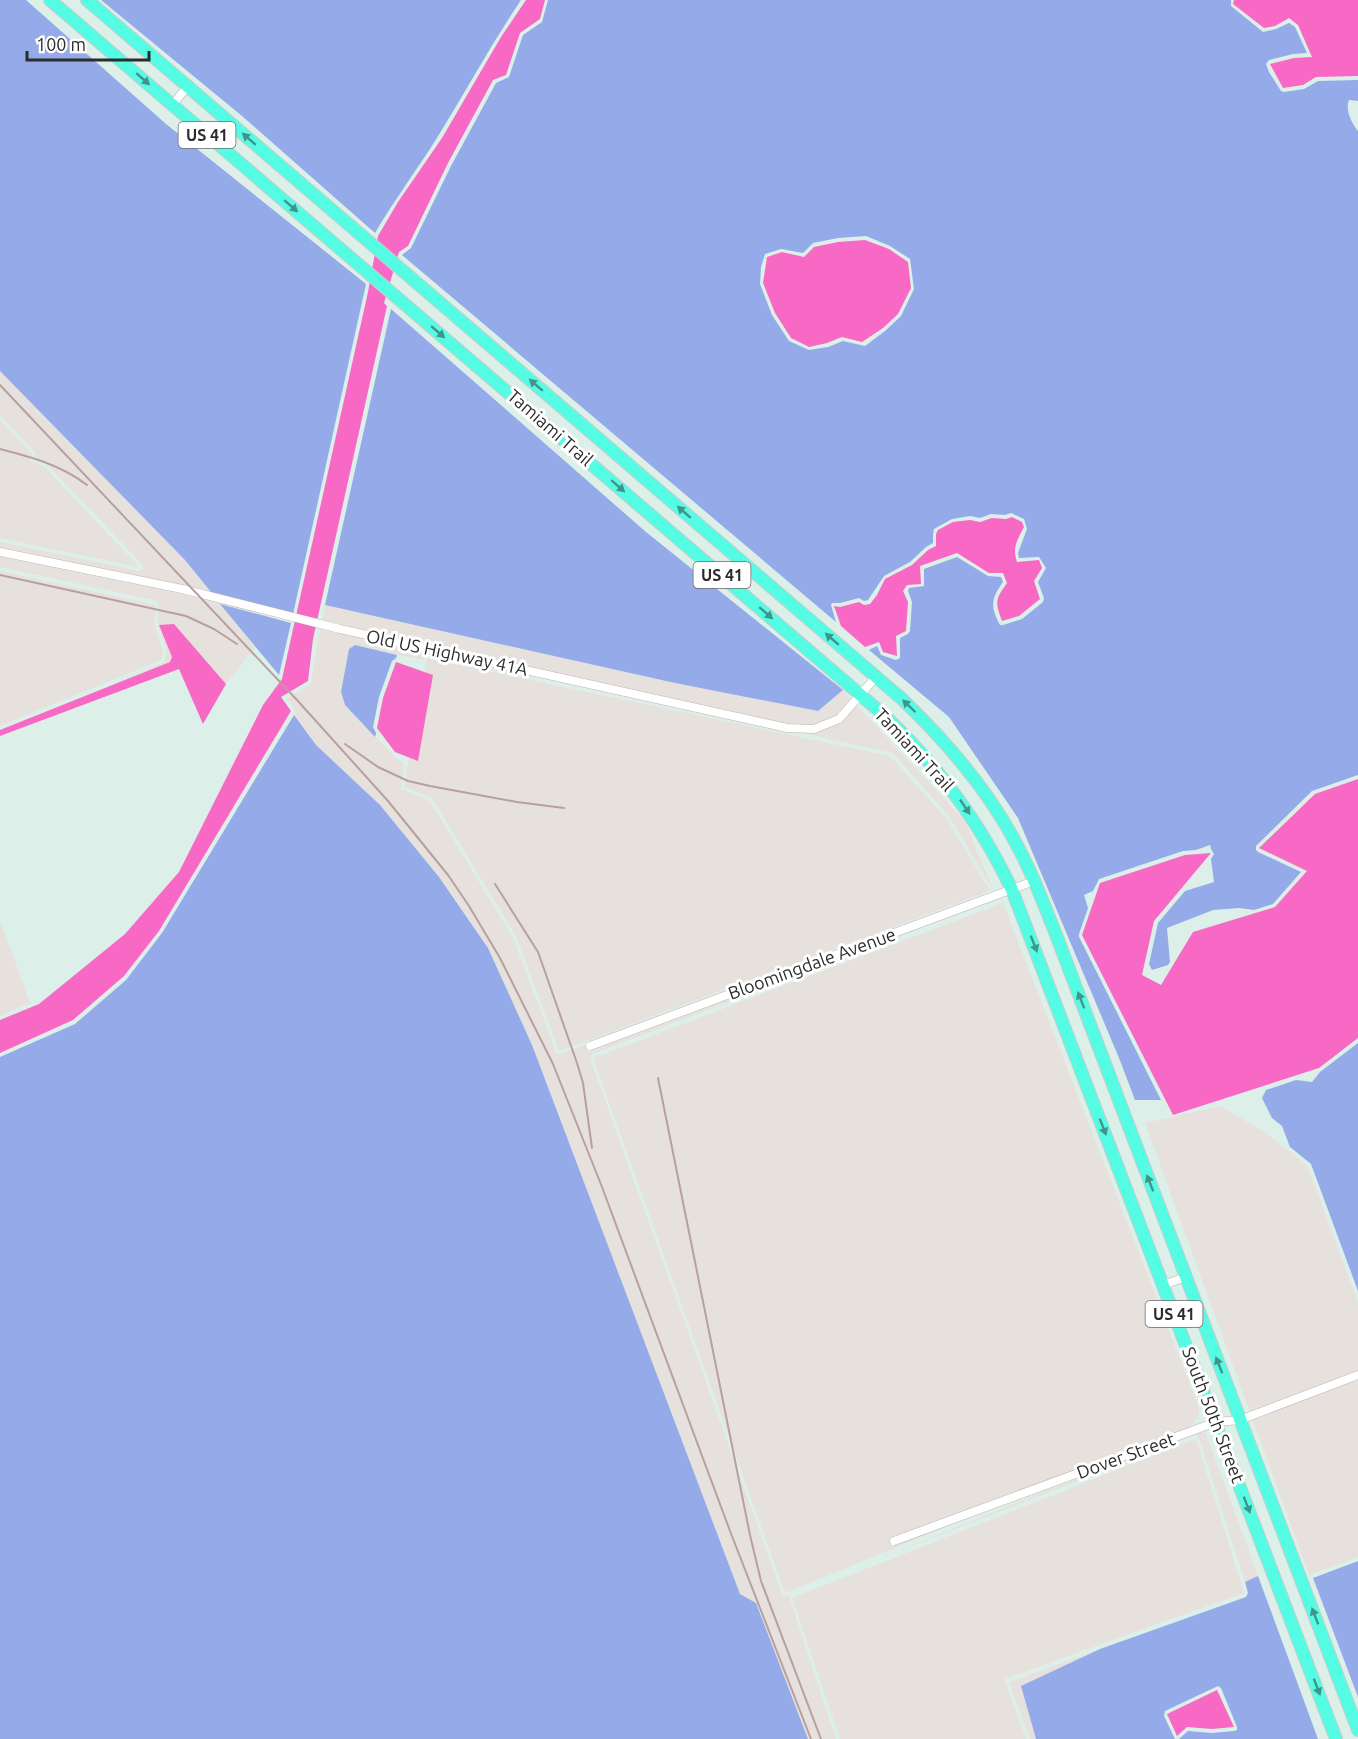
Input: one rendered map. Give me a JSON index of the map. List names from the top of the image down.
{
  "streets": {
    "main road": ["US 41", "Tamiami Trail", "South 50th Street"],
    "street": ["Old US Highway 41A", "Bloomingdale Avenue", "Dover Street"]
  },
  "crossings": [
    ["Tamiami Trail", "Old US Highway 41A"],
    ["Tamiami Trail", "Bloomingdale Avenue"],
    ["Tamiami Trail", "South 50th Street"],
    ["Bloomingdale Avenue", "South 50th Street"],
    ["South 50th Street", "Dover Street"]
  ],
  "scale_bar": "100 m"
}
